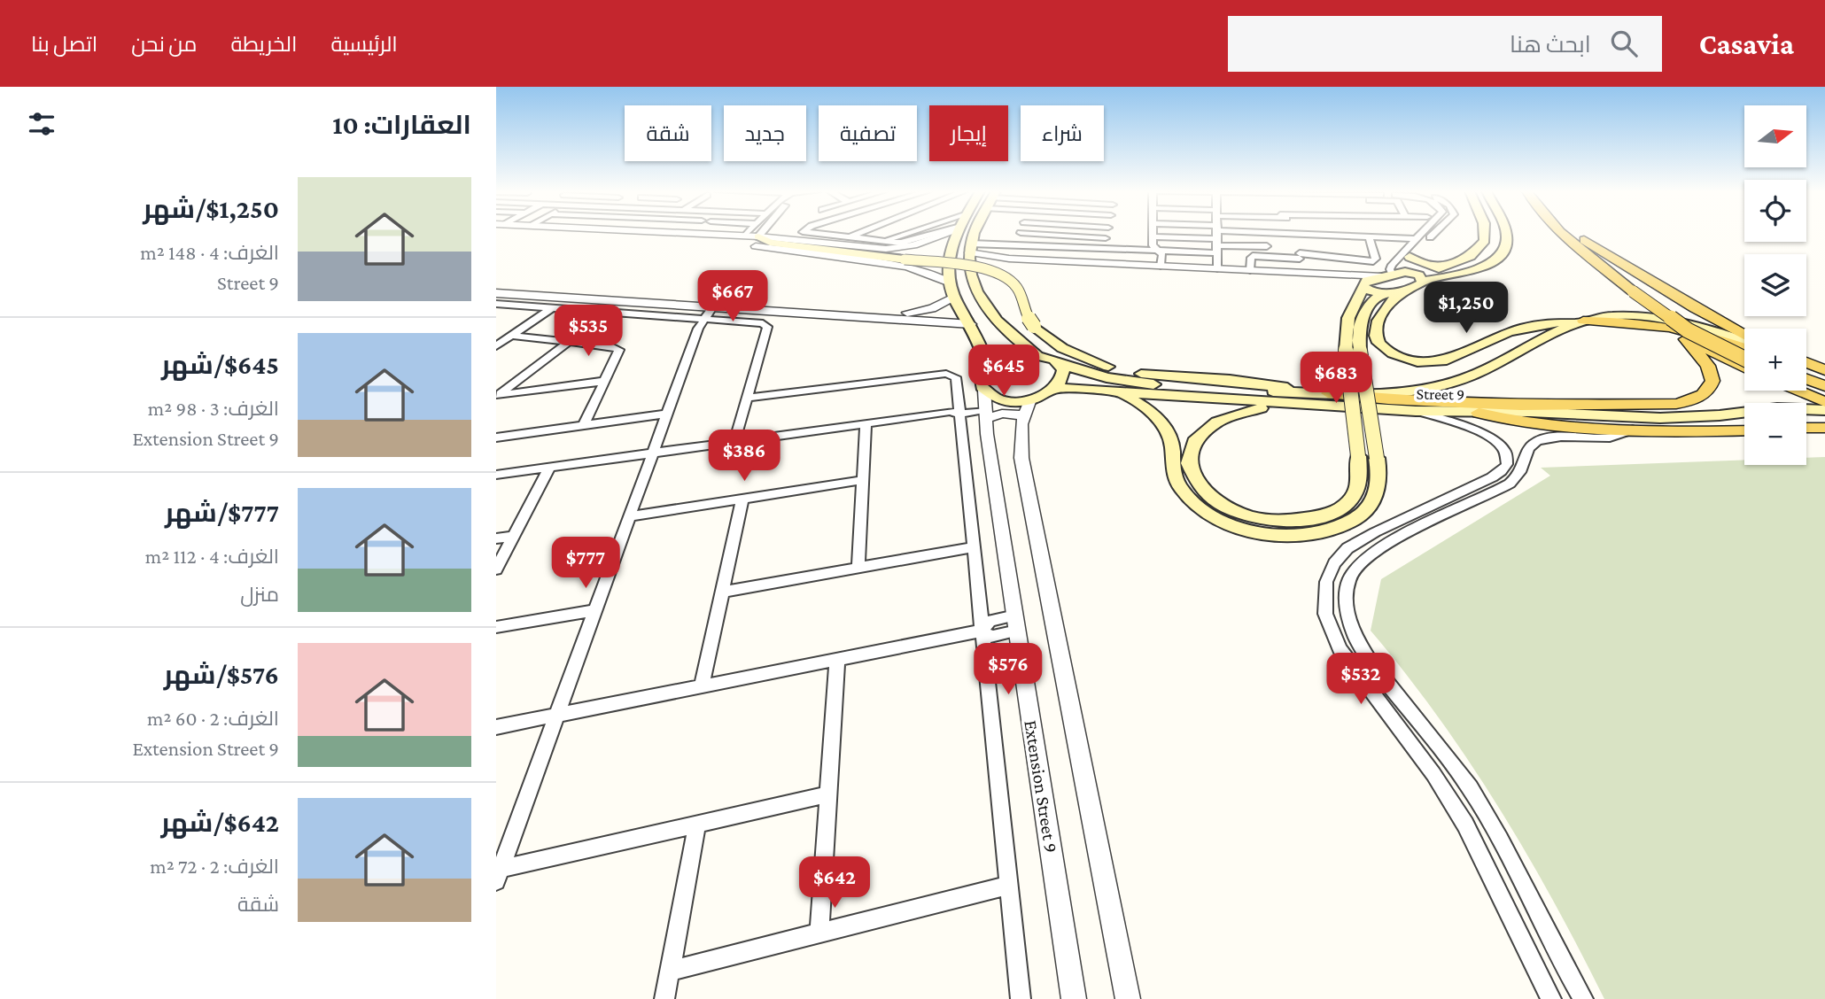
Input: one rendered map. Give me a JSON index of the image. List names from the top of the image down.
{
  "streets": {
    "main road": ["Street 9"],
    "street": ["Extension Street 9"]
  },
  "north": "right",
  "page": {
    "header": "Casavia",
    "search": "ابحث هنا",
    "nav": [
      "الرئيسية",
      "الخريطة",
      "من نحن",
      "اتصل بنا"
    ],
    "heading": "العقارات: 10",
    "map_buttons": ["+", "−"],
    "chip": [
      "شراء",
      "إيجار",
      "تصفية",
      "جديد",
      "شقة"
    ],
    "list": [
      {
        "name": "$1,250/شهر",
        "note": "الغرف: 4 · 148 m² · Street 9"
      },
      {
        "name": "$645/شهر",
        "note": "الغرف: 3 · 98 m² · Extension Street 9"
      },
      {
        "name": "$777/شهر",
        "note": "الغرف: 4 · 112 m² · منزل"
      },
      {
        "name": "$576/شهر",
        "note": "الغرف: 2 · 60 m² · Extension Street 9"
      },
      {
        "name": "$642/شهر",
        "note": "الغرف: 2 · 72 m² · شقة"
      }
    ],
    "price": [
      "$667",
      "$1,250",
      "$535",
      "$645",
      "$683",
      "$386",
      "$777",
      "$576",
      "$532",
      "$642"
    ]
  }
}
